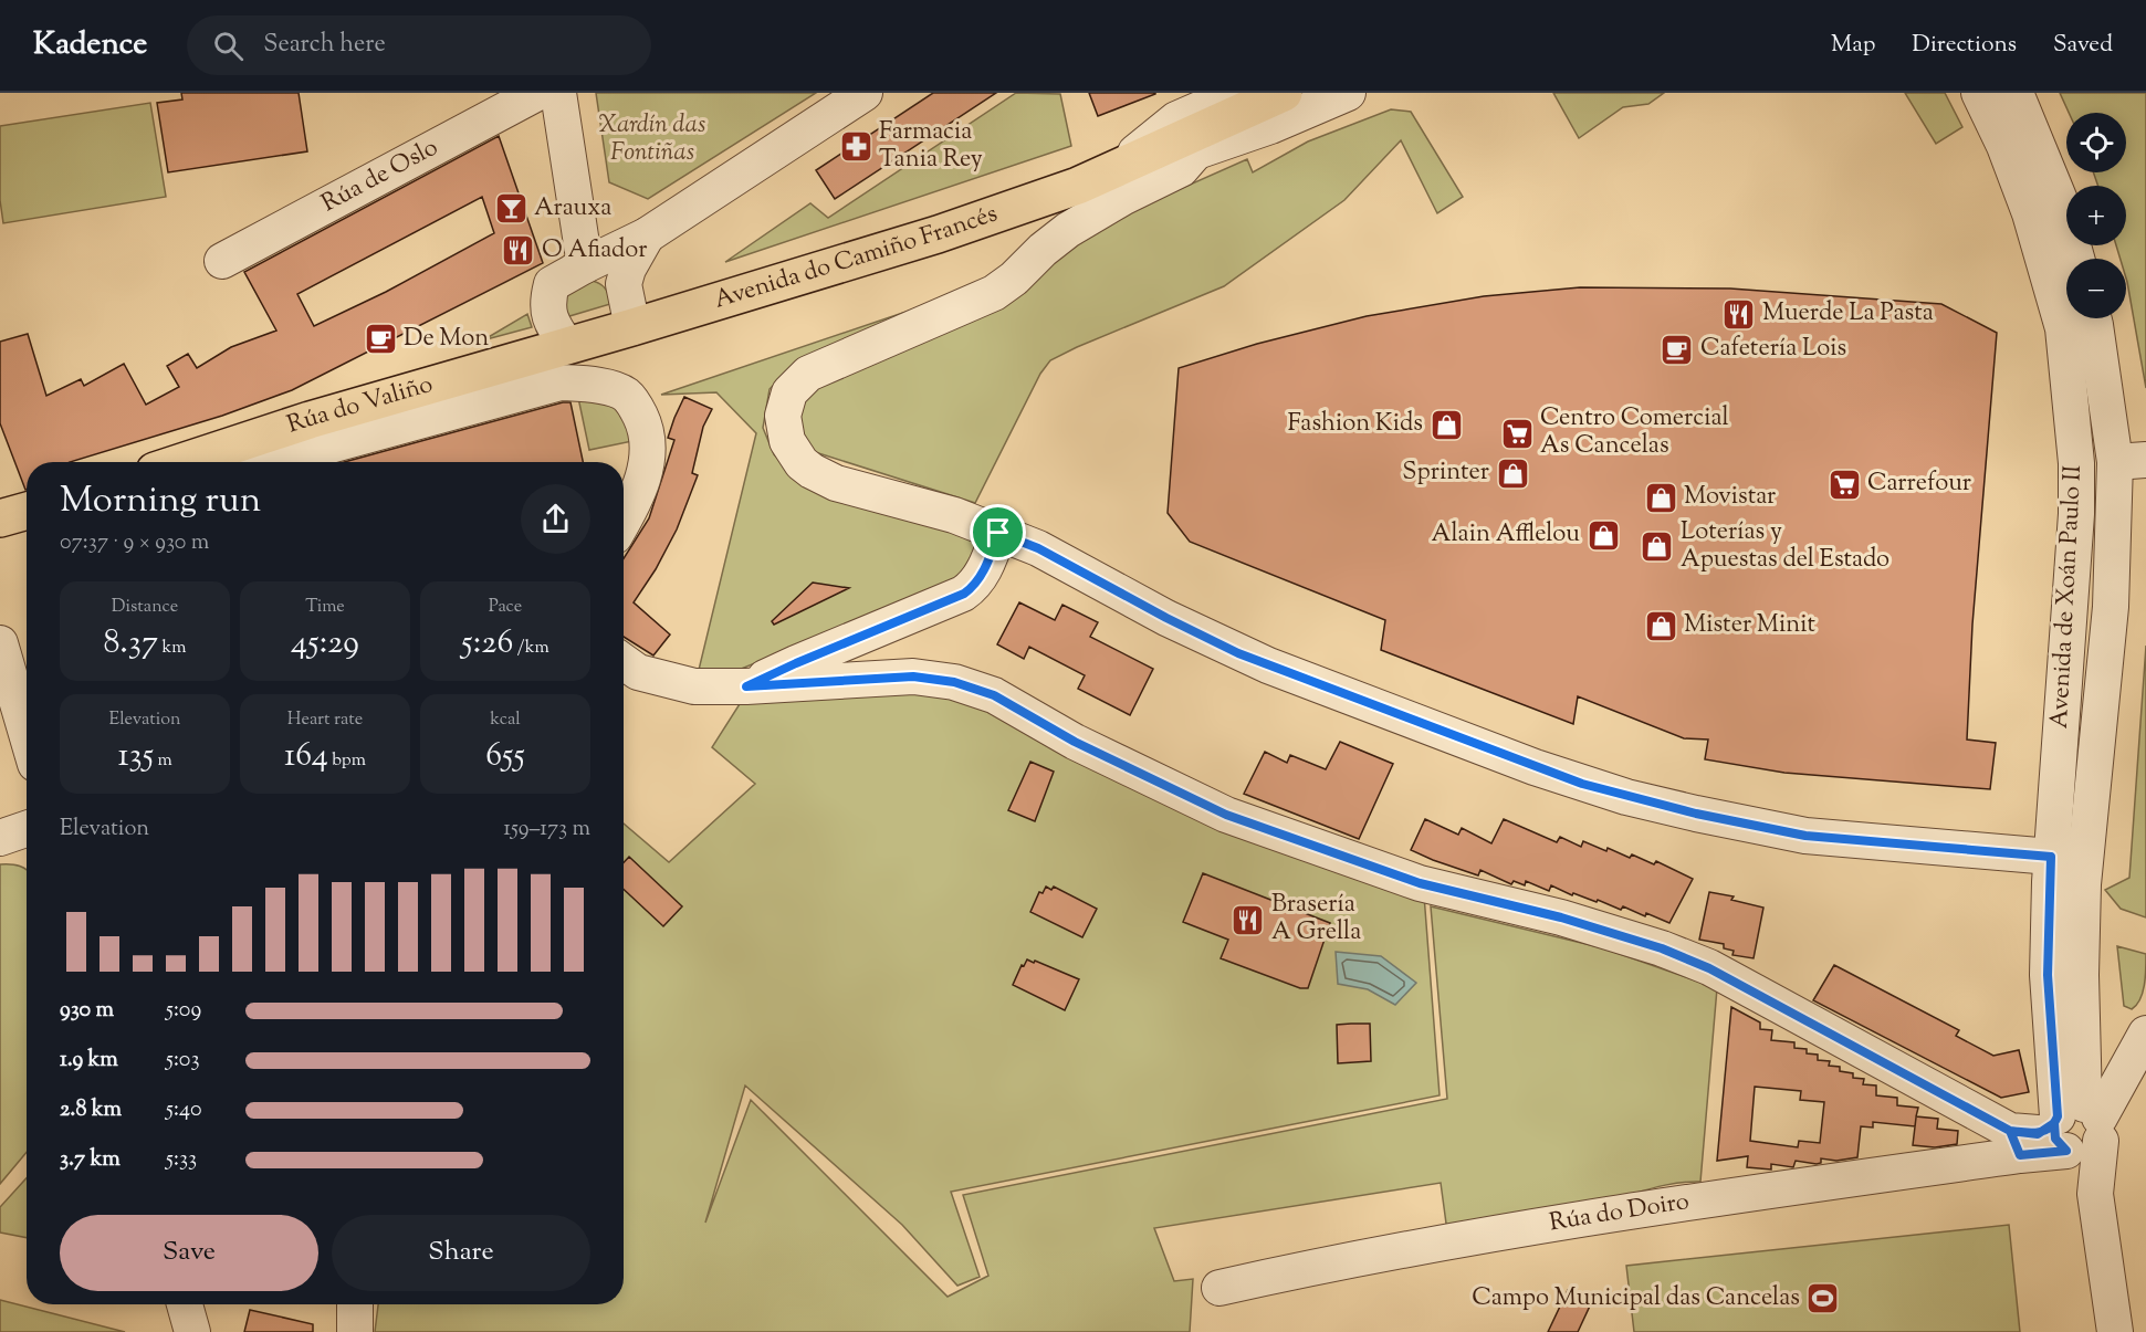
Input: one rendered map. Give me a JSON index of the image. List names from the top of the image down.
{
  "streets": {
    "main road": ["Avenida do Camiño Francés", "Rúa do Valiño"],
    "street": ["Rúa de Oslo", "Avenida de Xoán Paulo II", "Rúa do Doiro"]
  },
  "crossings": [
    ["Avenida do Camiño Francés", "Rúa do Valiño"],
    ["Avenida de Xoán Paulo II", "Rúa do Doiro"]
  ],
  "parks": ["Xardín das Fontiñas"],
  "places": {
    "pharmacy": ["Farmacia Tania Rey"],
    "bar": ["Arauxa"],
    "restaurant": ["O Afiador", "Muerde La Pasta", "Brasería A Grella"],
    "cafe": ["De Mon", "Cafetería Lois"],
    "shop": [
      "Fashion Kids",
      "Sprinter",
      "Movistar",
      "Alain Afflelou",
      "Loterías y Apuestas del Estado",
      "Mister Minit"
    ],
    "supermarket": ["Centro Comercial As Cancelas", "Carrefour"],
    "sports": ["Campo Municipal das Cancelas"]
  },
  "page": {
    "header": "Kadence",
    "search": "Search here",
    "nav": ["Map", "Directions", "Saved"],
    "map_buttons": ["+", "−"],
    "heading": ["Morning run", "07:37 · 9 × 930 m"],
    "stats": [
      ["Distance", "8.37 km"],
      ["Time", "45:29"],
      ["Pace", "5:26 /km"],
      ["Elevation", "135 m"],
      ["Heart rate", "164 bpm"],
      ["kcal", "655"]
    ],
    "chart": ["Elevation", "159–173 m"],
    "list": [
      {
        "name": "930 m",
        "note": "5:09"
      },
      {
        "name": "1.9 km",
        "note": "5:03"
      },
      {
        "name": "2.8 km",
        "note": "5:40"
      },
      {
        "name": "3.7 km",
        "note": "5:33"
      }
    ],
    "buttons": ["Save", "Share"]
  }
}
